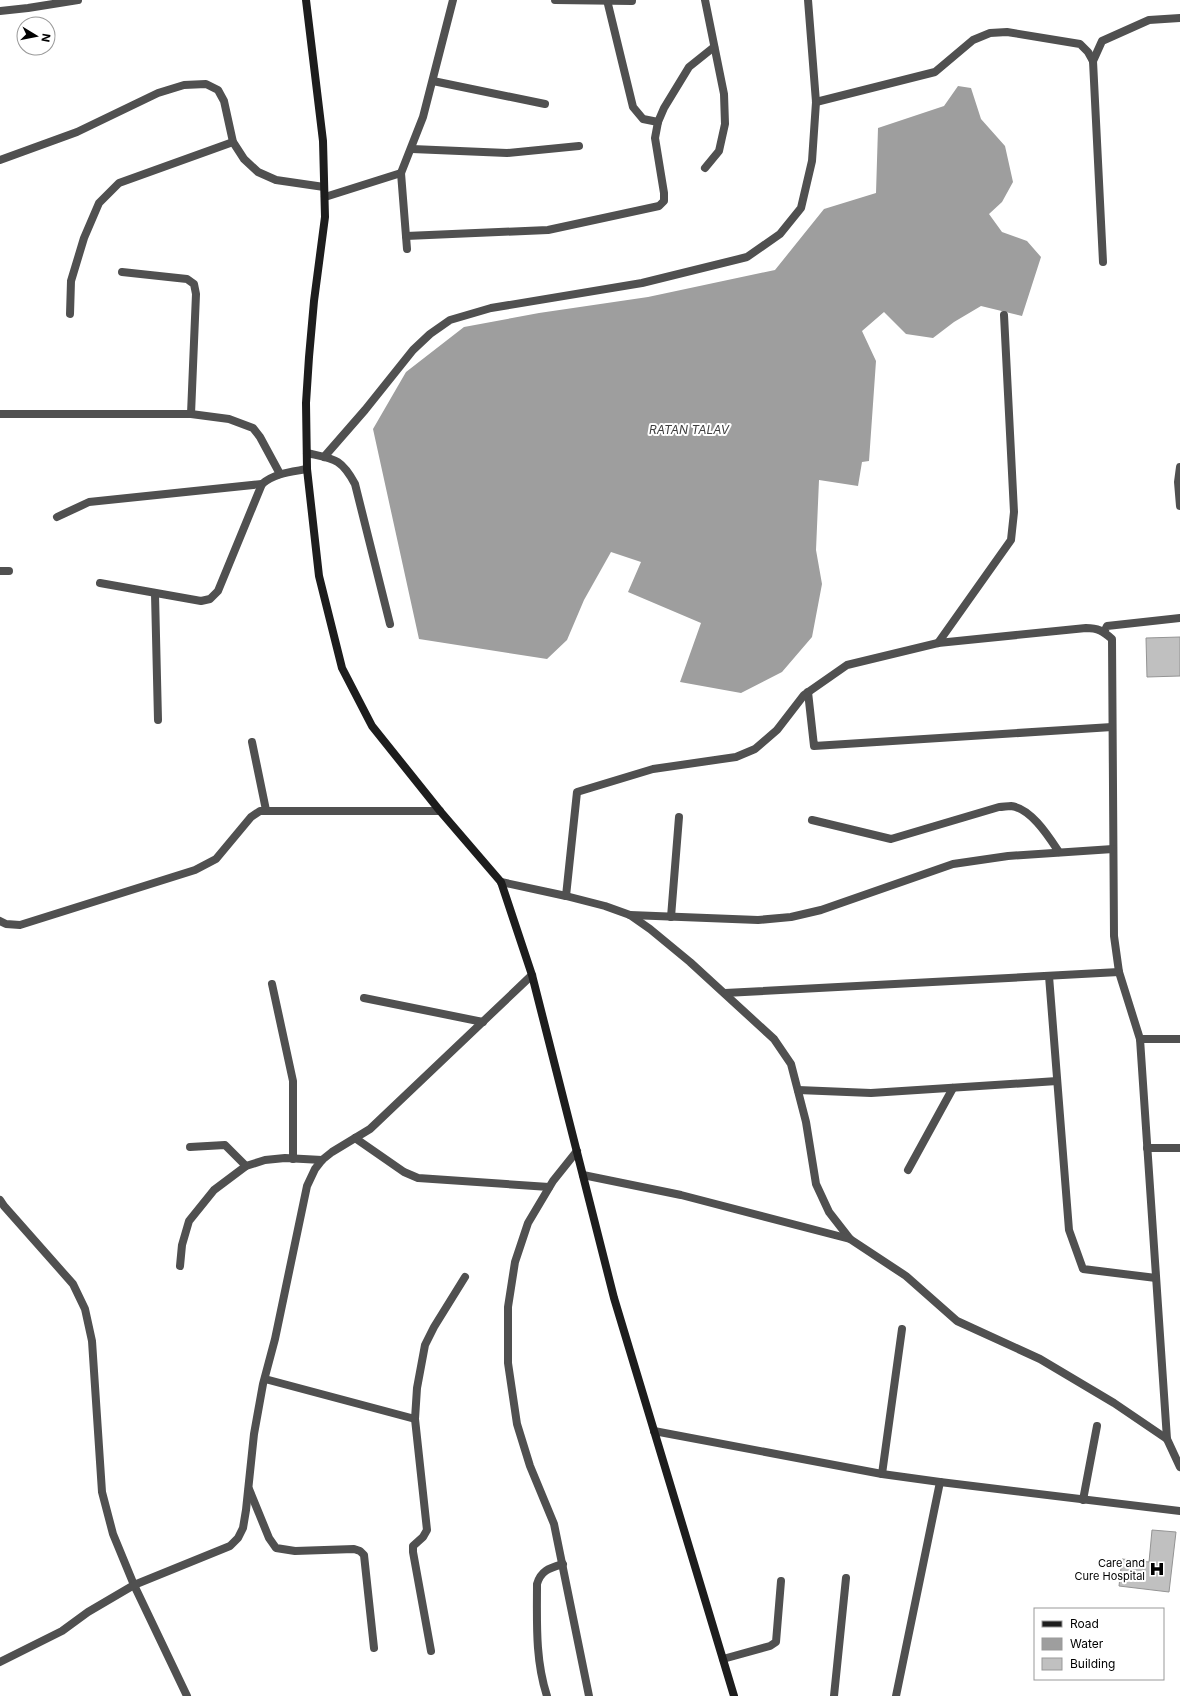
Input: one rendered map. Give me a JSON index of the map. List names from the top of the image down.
{
  "water": ["RATAN TALAV"],
  "places": {
    "hospital": ["Care and Cure Hospital"]
  },
  "legend": ["Road", "Water", "Building"],
  "north": "right"
}
